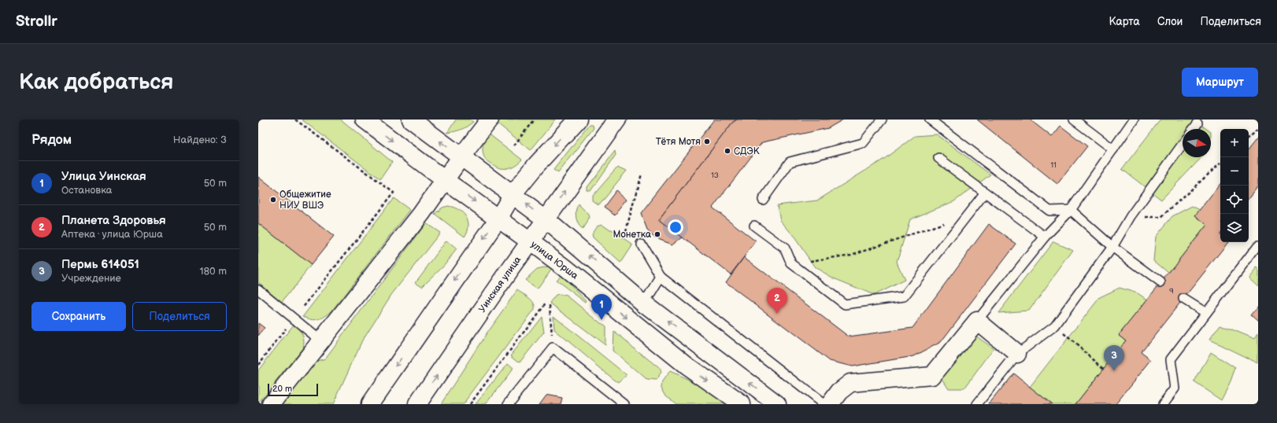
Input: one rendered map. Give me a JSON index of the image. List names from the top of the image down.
{
  "streets": {
    "street": ["улица Юрша", "Уинская улица"]
  },
  "crossings": [
    ["улица Юрша", "Уинская улица"]
  ],
  "places": [
    "Тётя Мотя",
    "СДЭК",
    "Общежитие НИУ ВШЭ",
    "Монетка"
  ],
  "house_numbers": ["11", "13", "9"],
  "scale_bar": "20 m",
  "north": "right",
  "page": {
    "header": "Strollr",
    "nav": ["Карта", "Слои", "Поделиться"],
    "buttons": [
      "Маршрут",
      ["Сохранить", "Поделиться"]
    ],
    "title": "Как добраться",
    "heading": ["Рядом", "Найдено: 3"],
    "map_buttons": ["+", "−"],
    "list": [
      {
        "mark": "1",
        "name": "Улица Уинская",
        "note": "Остановка",
        "value": "50 m"
      },
      {
        "mark": "2",
        "name": "Планета Здоровья",
        "note": "Аптека · улица Юрша",
        "value": "50 m"
      },
      {
        "mark": "3",
        "name": "Пермь 614051",
        "note": "Учреждение",
        "value": "180 m"
      }
    ],
    "pins": ["2", "1", "3"],
    "scale": "20 m"
  }
}
